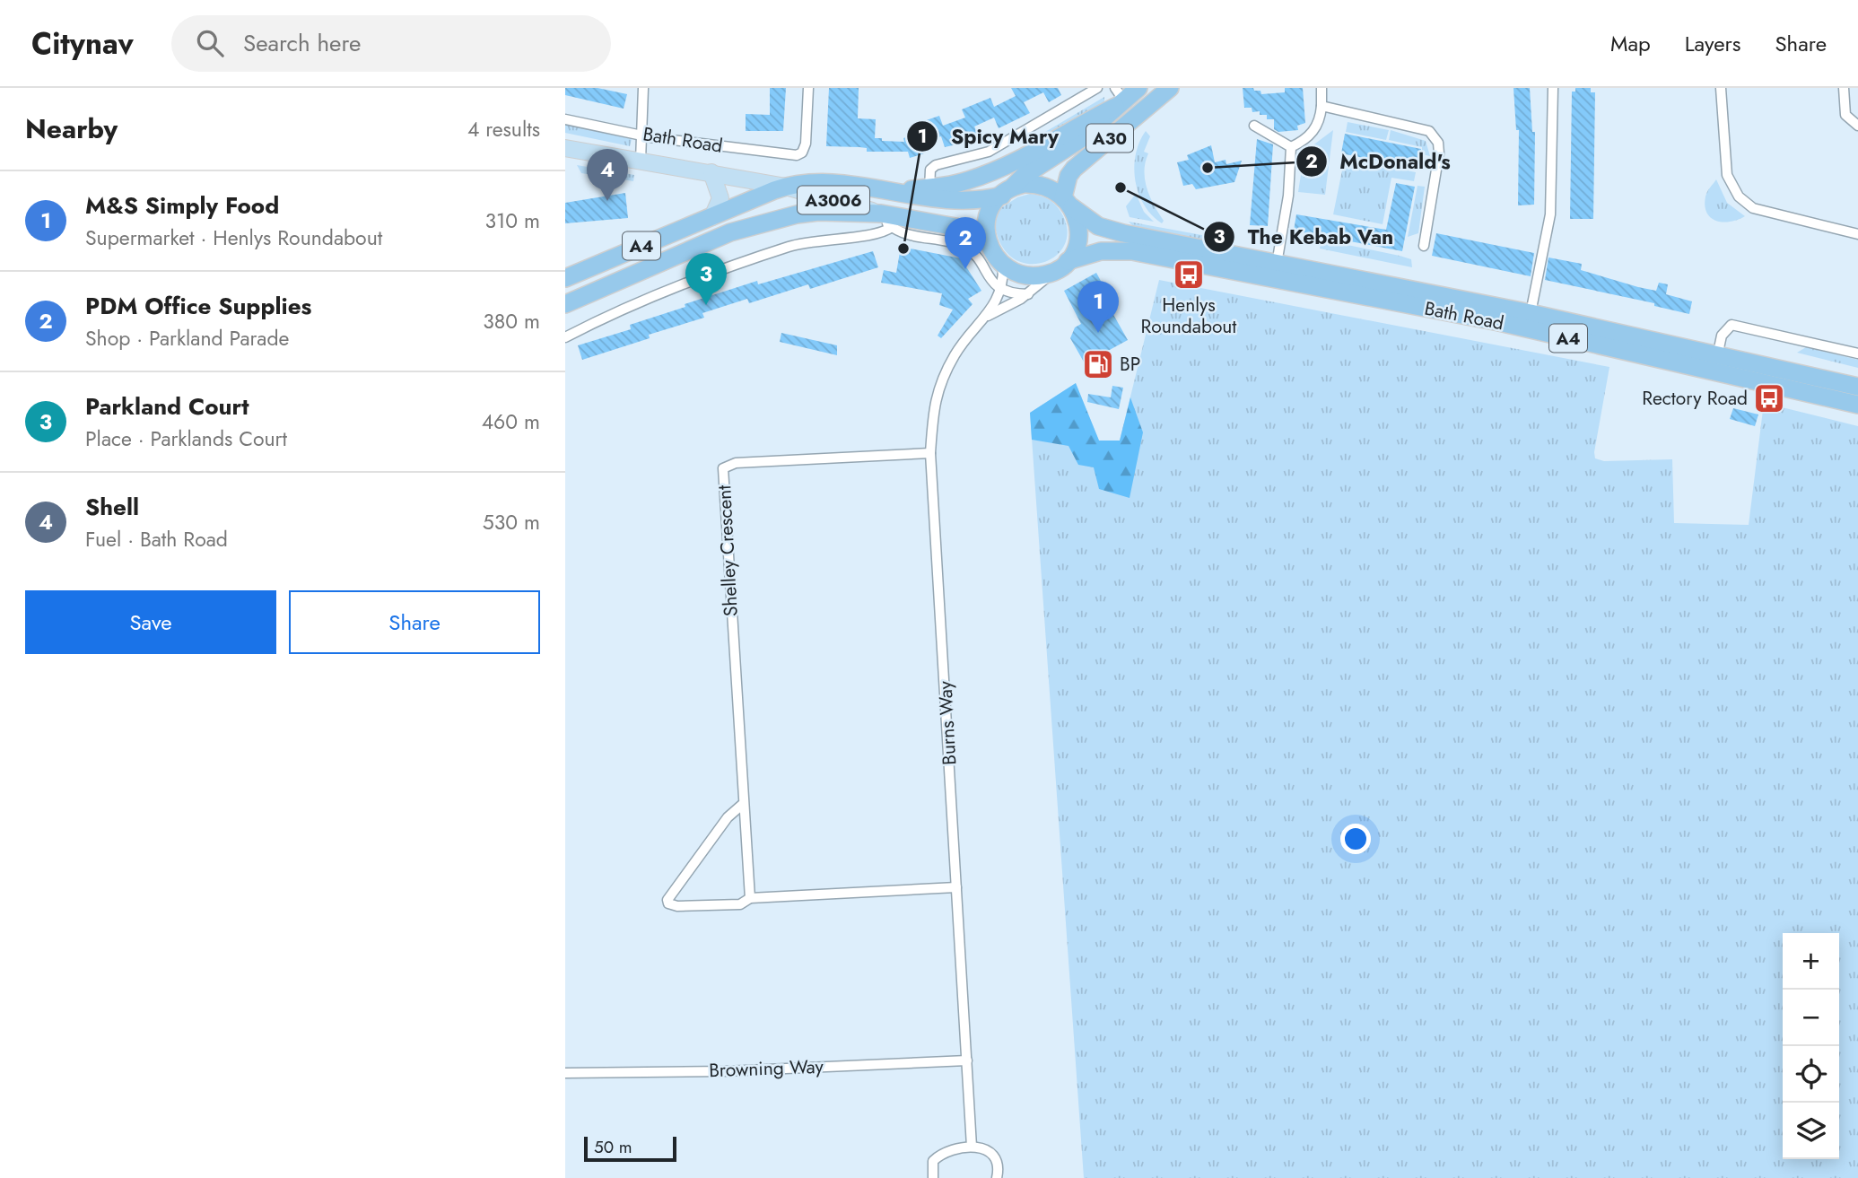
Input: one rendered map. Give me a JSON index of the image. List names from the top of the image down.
{
  "streets": {
    "highway": ["A30", "Bath Road", "A4"],
    "main road": ["A3006"],
    "street": ["Shelley Crescent", "Burns Way", "Browning Way"]
  },
  "crossings": [
    ["A30", "Bath Road"],
    ["A30", "Burns Way"],
    ["Bath Road", "A4"],
    ["Bath Road", "Burns Way"],
    ["Shelley Crescent", "Burns Way"],
    ["Burns Way", "Browning Way"]
  ],
  "places": {
    "other": ["McDonald's", "The Kebab Van", "Spicy Mary"],
    "bus stop": ["Henlys Roundabout", "Rectory Road"],
    "fuel station": ["BP"]
  },
  "scale_bar": "50 m",
  "page": {
    "header": "Citynav",
    "search": "Search here",
    "nav": ["Map", "Layers", "Share"],
    "heading": ["Nearby", "4 results"],
    "pins": [
      "4",
      "2",
      "3",
      "1"
    ],
    "list": [
      {
        "mark": "1",
        "name": "M&S Simply Food",
        "note": "Supermarket · Henlys Roundabout",
        "value": "310 m"
      },
      {
        "mark": "2",
        "name": "PDM Office Supplies",
        "note": "Shop · Parkland Parade",
        "value": "380 m"
      },
      {
        "mark": "3",
        "name": "Parkland Court",
        "note": "Place · Parklands Court",
        "value": "460 m"
      },
      {
        "mark": "4",
        "name": "Shell",
        "note": "Fuel · Bath Road",
        "value": "530 m"
      }
    ],
    "buttons": ["Save", "Share"],
    "map_buttons": ["+", "−"],
    "scale": "50 m"
  }
}
